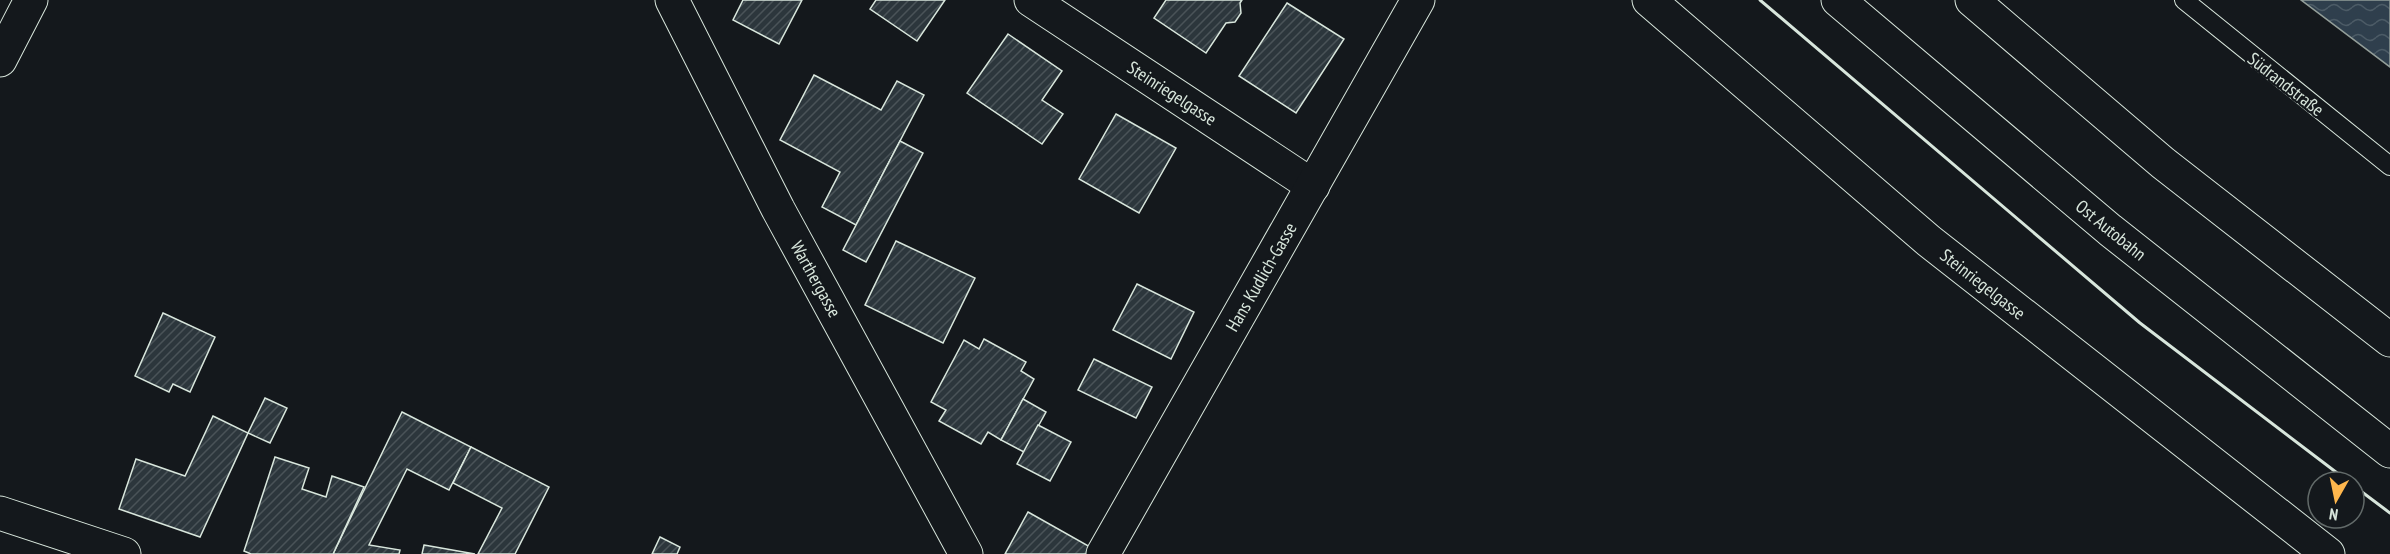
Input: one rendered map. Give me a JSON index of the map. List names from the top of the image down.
{
  "streets": {
    "main road": [
      "Steinriegelgasse",
      "Ost Autobahn",
      "Hans Kudlich-Gasse",
      "Warthergasse"
    ],
    "lane": ["Südrandstraße"]
  },
  "crossings": [
    ["Steinriegelgasse", "Hans Kudlich-Gasse"]
  ],
  "north": "bottom"
}
